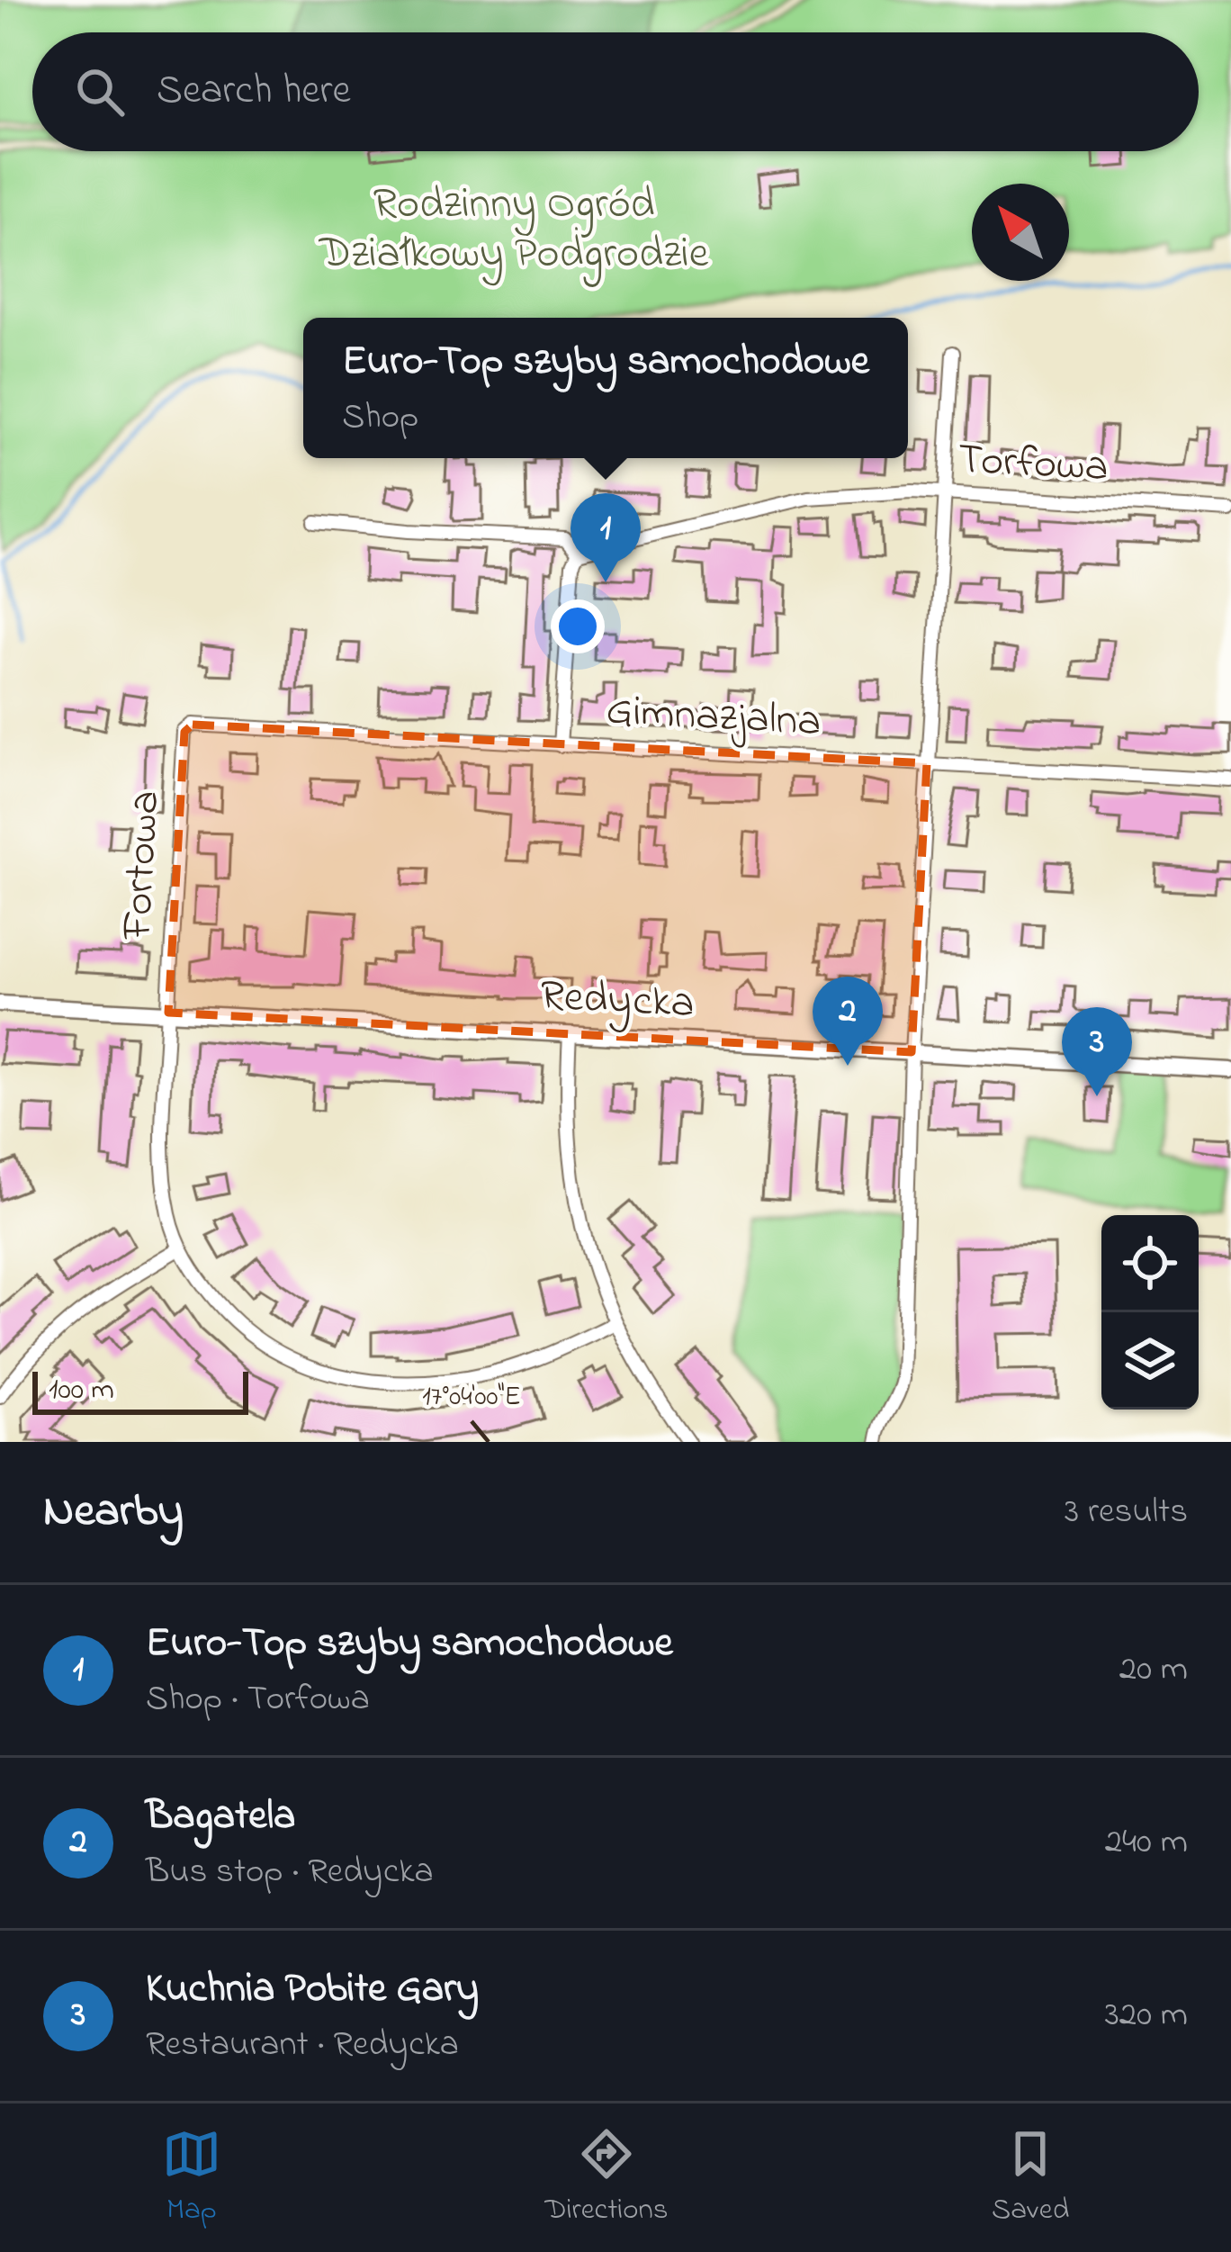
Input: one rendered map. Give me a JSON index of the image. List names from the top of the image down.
{
  "streets": {
    "street": [
      "Torfowa",
      "Gimnazjalna",
      "Fortowa",
      "Redycka"
    ]
  },
  "crossings": [
    ["Gimnazjalna", "Fortowa"],
    ["Fortowa", "Redycka"]
  ],
  "parks": ["Rodzinny Ogród Działkowy Podgrodzie"],
  "scale_bar": "100 m",
  "north": "top left",
  "page": {
    "search": "Search here",
    "popup": ["Euro-Top szyby samochodowe", "Shop"],
    "pins": ["1", "2", "3"],
    "scale": "100 m",
    "heading": ["Nearby", "3 results"],
    "list": [
      {
        "mark": "1",
        "name": "Euro-Top szyby samochodowe",
        "note": "Shop · Torfowa",
        "value": "20 m"
      },
      {
        "mark": "2",
        "name": "Bagatela",
        "note": "Bus stop · Redycka",
        "value": "240 m"
      },
      {
        "mark": "3",
        "name": "Kuchnia Pobite Gary",
        "note": "Restaurant · Redycka",
        "value": "320 m"
      }
    ],
    "nav": ["Map", "Directions", "Saved"]
  },
  "coordinates": ["17°04'00\"E"]
}
